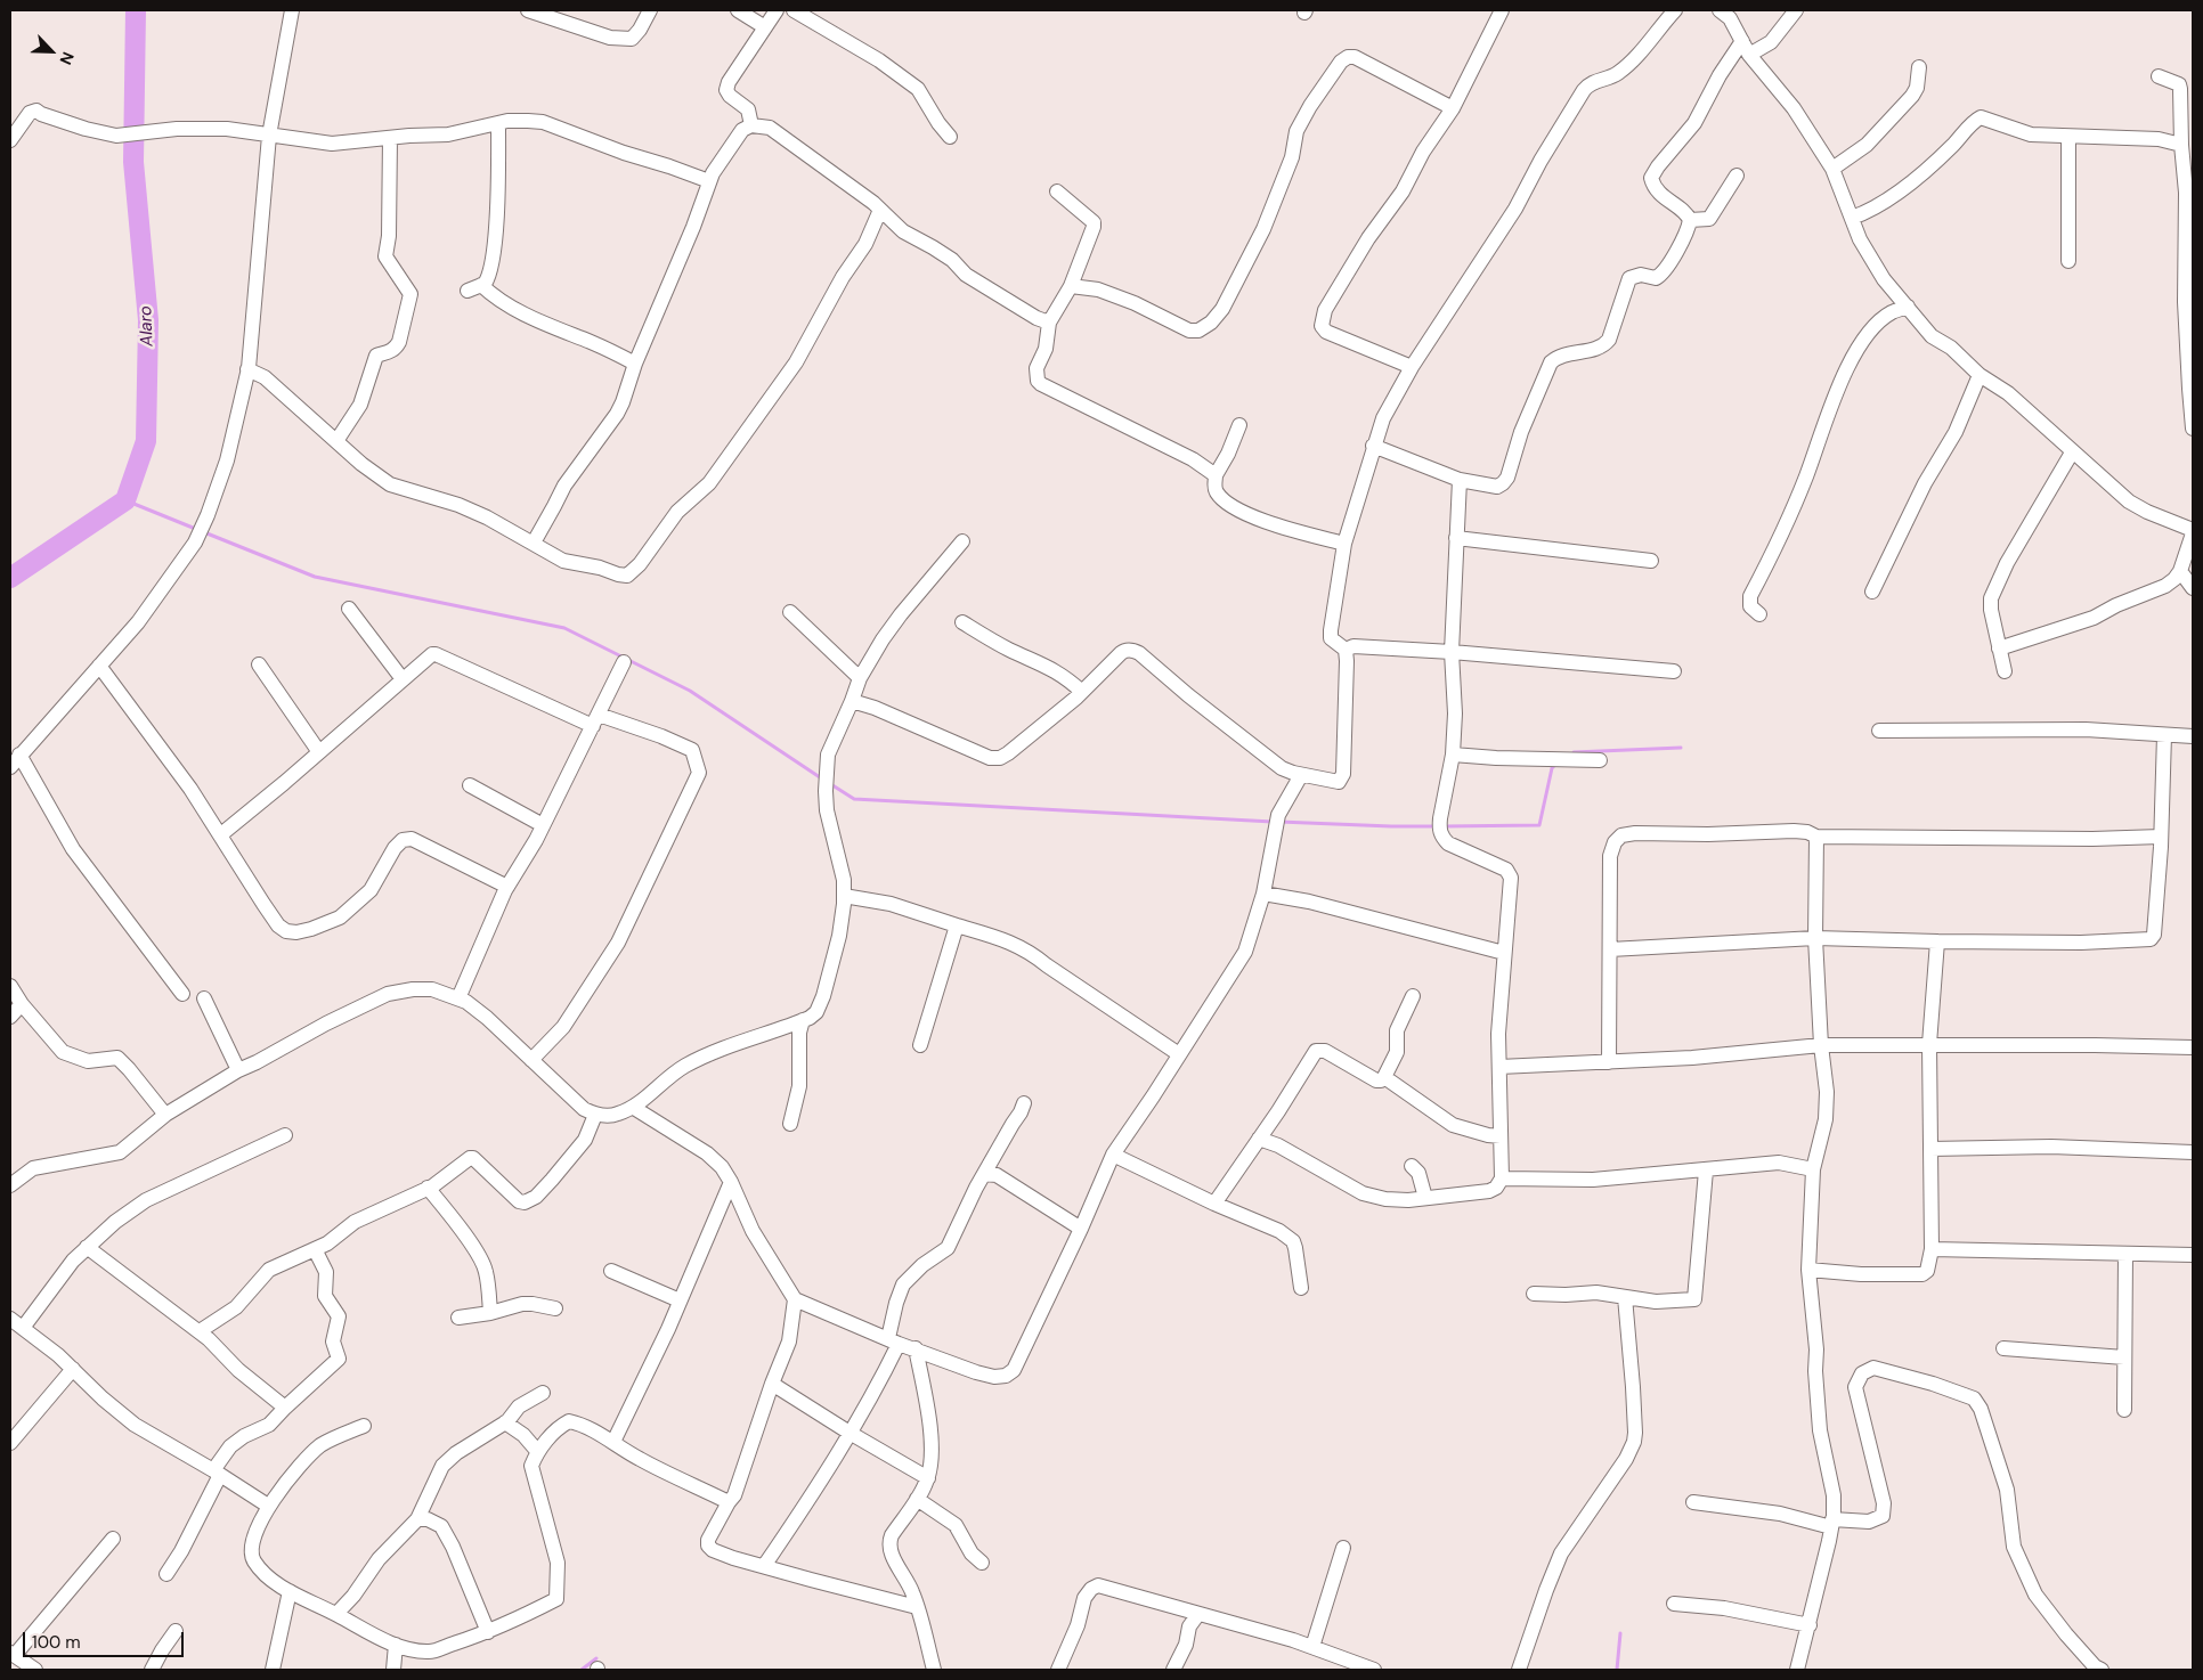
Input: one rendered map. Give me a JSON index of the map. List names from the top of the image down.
{
  "water": ["Alaro"],
  "scale_bar": "100 m",
  "north": "bottom right"
}
